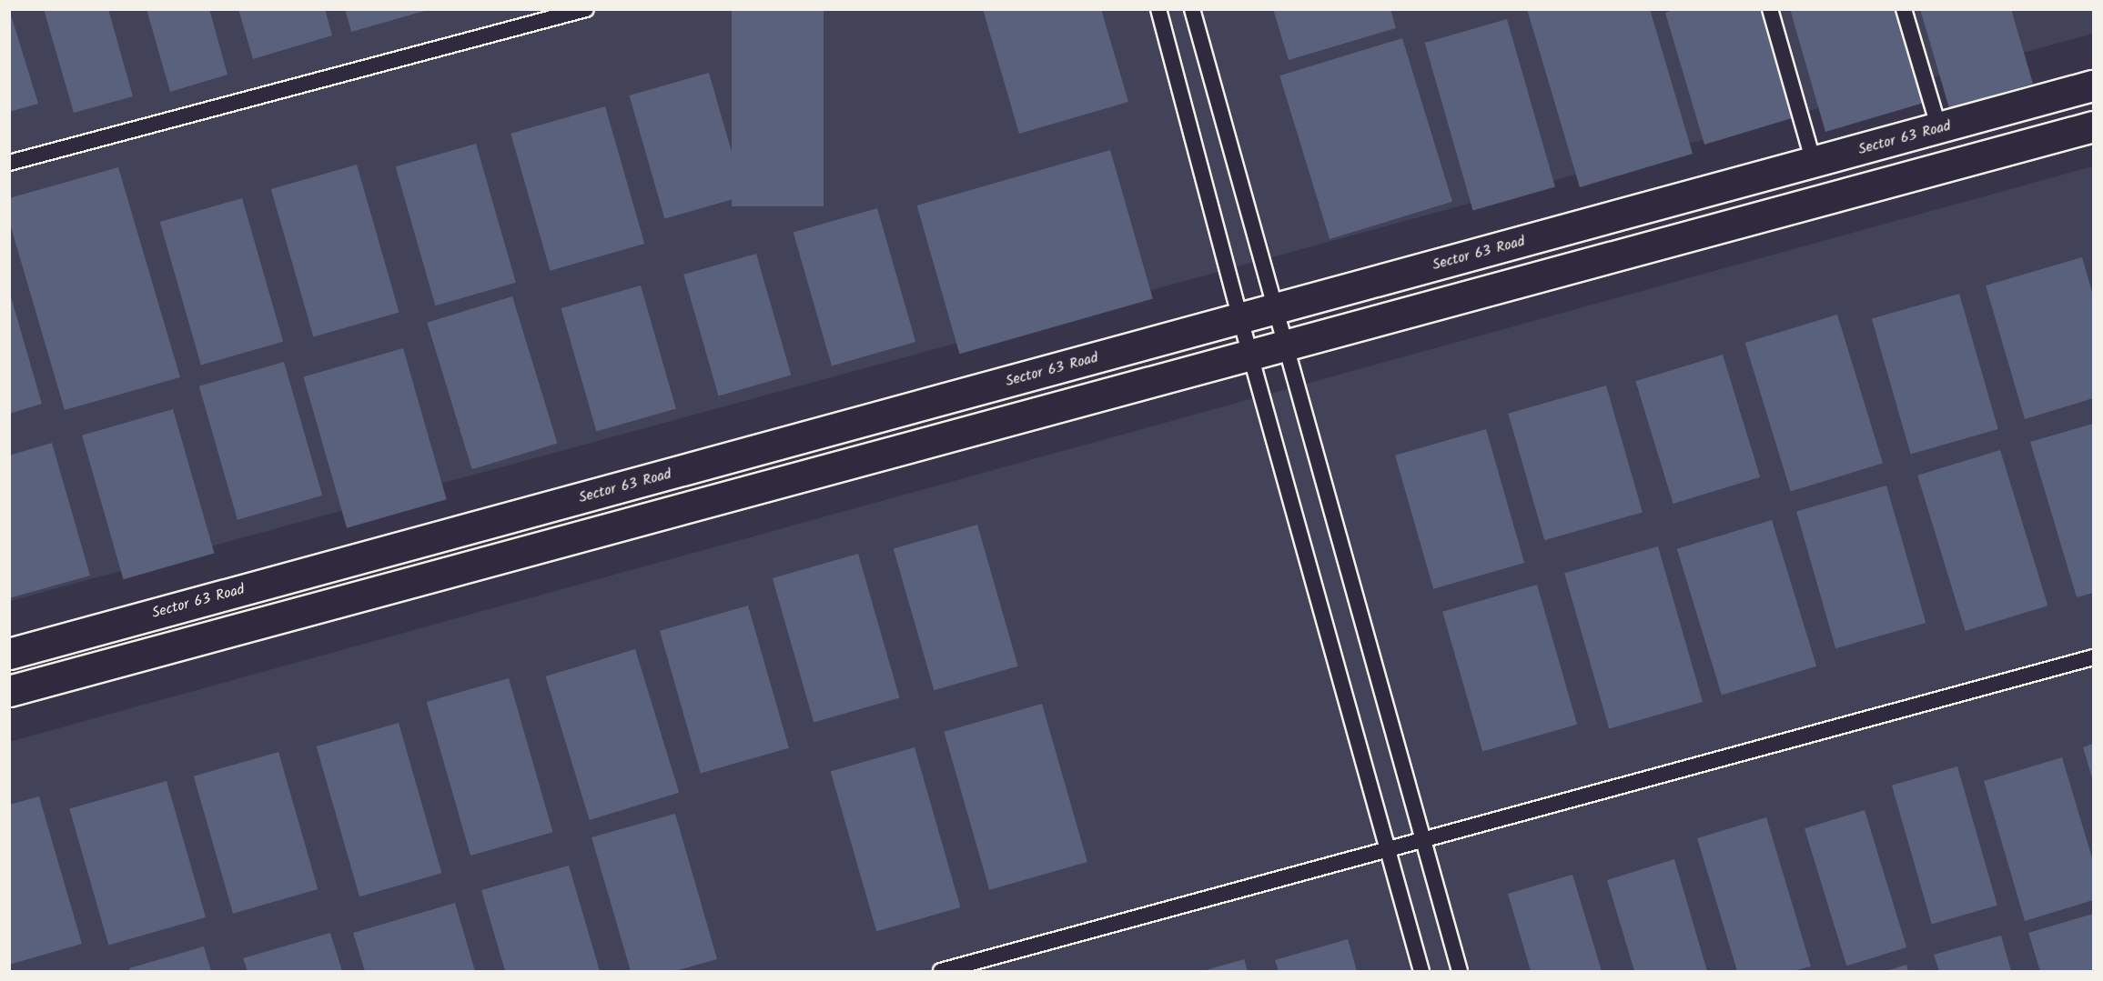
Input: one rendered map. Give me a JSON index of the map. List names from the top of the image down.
{
  "streets": {
    "street": ["Sector 63 Road"]
  }
}
